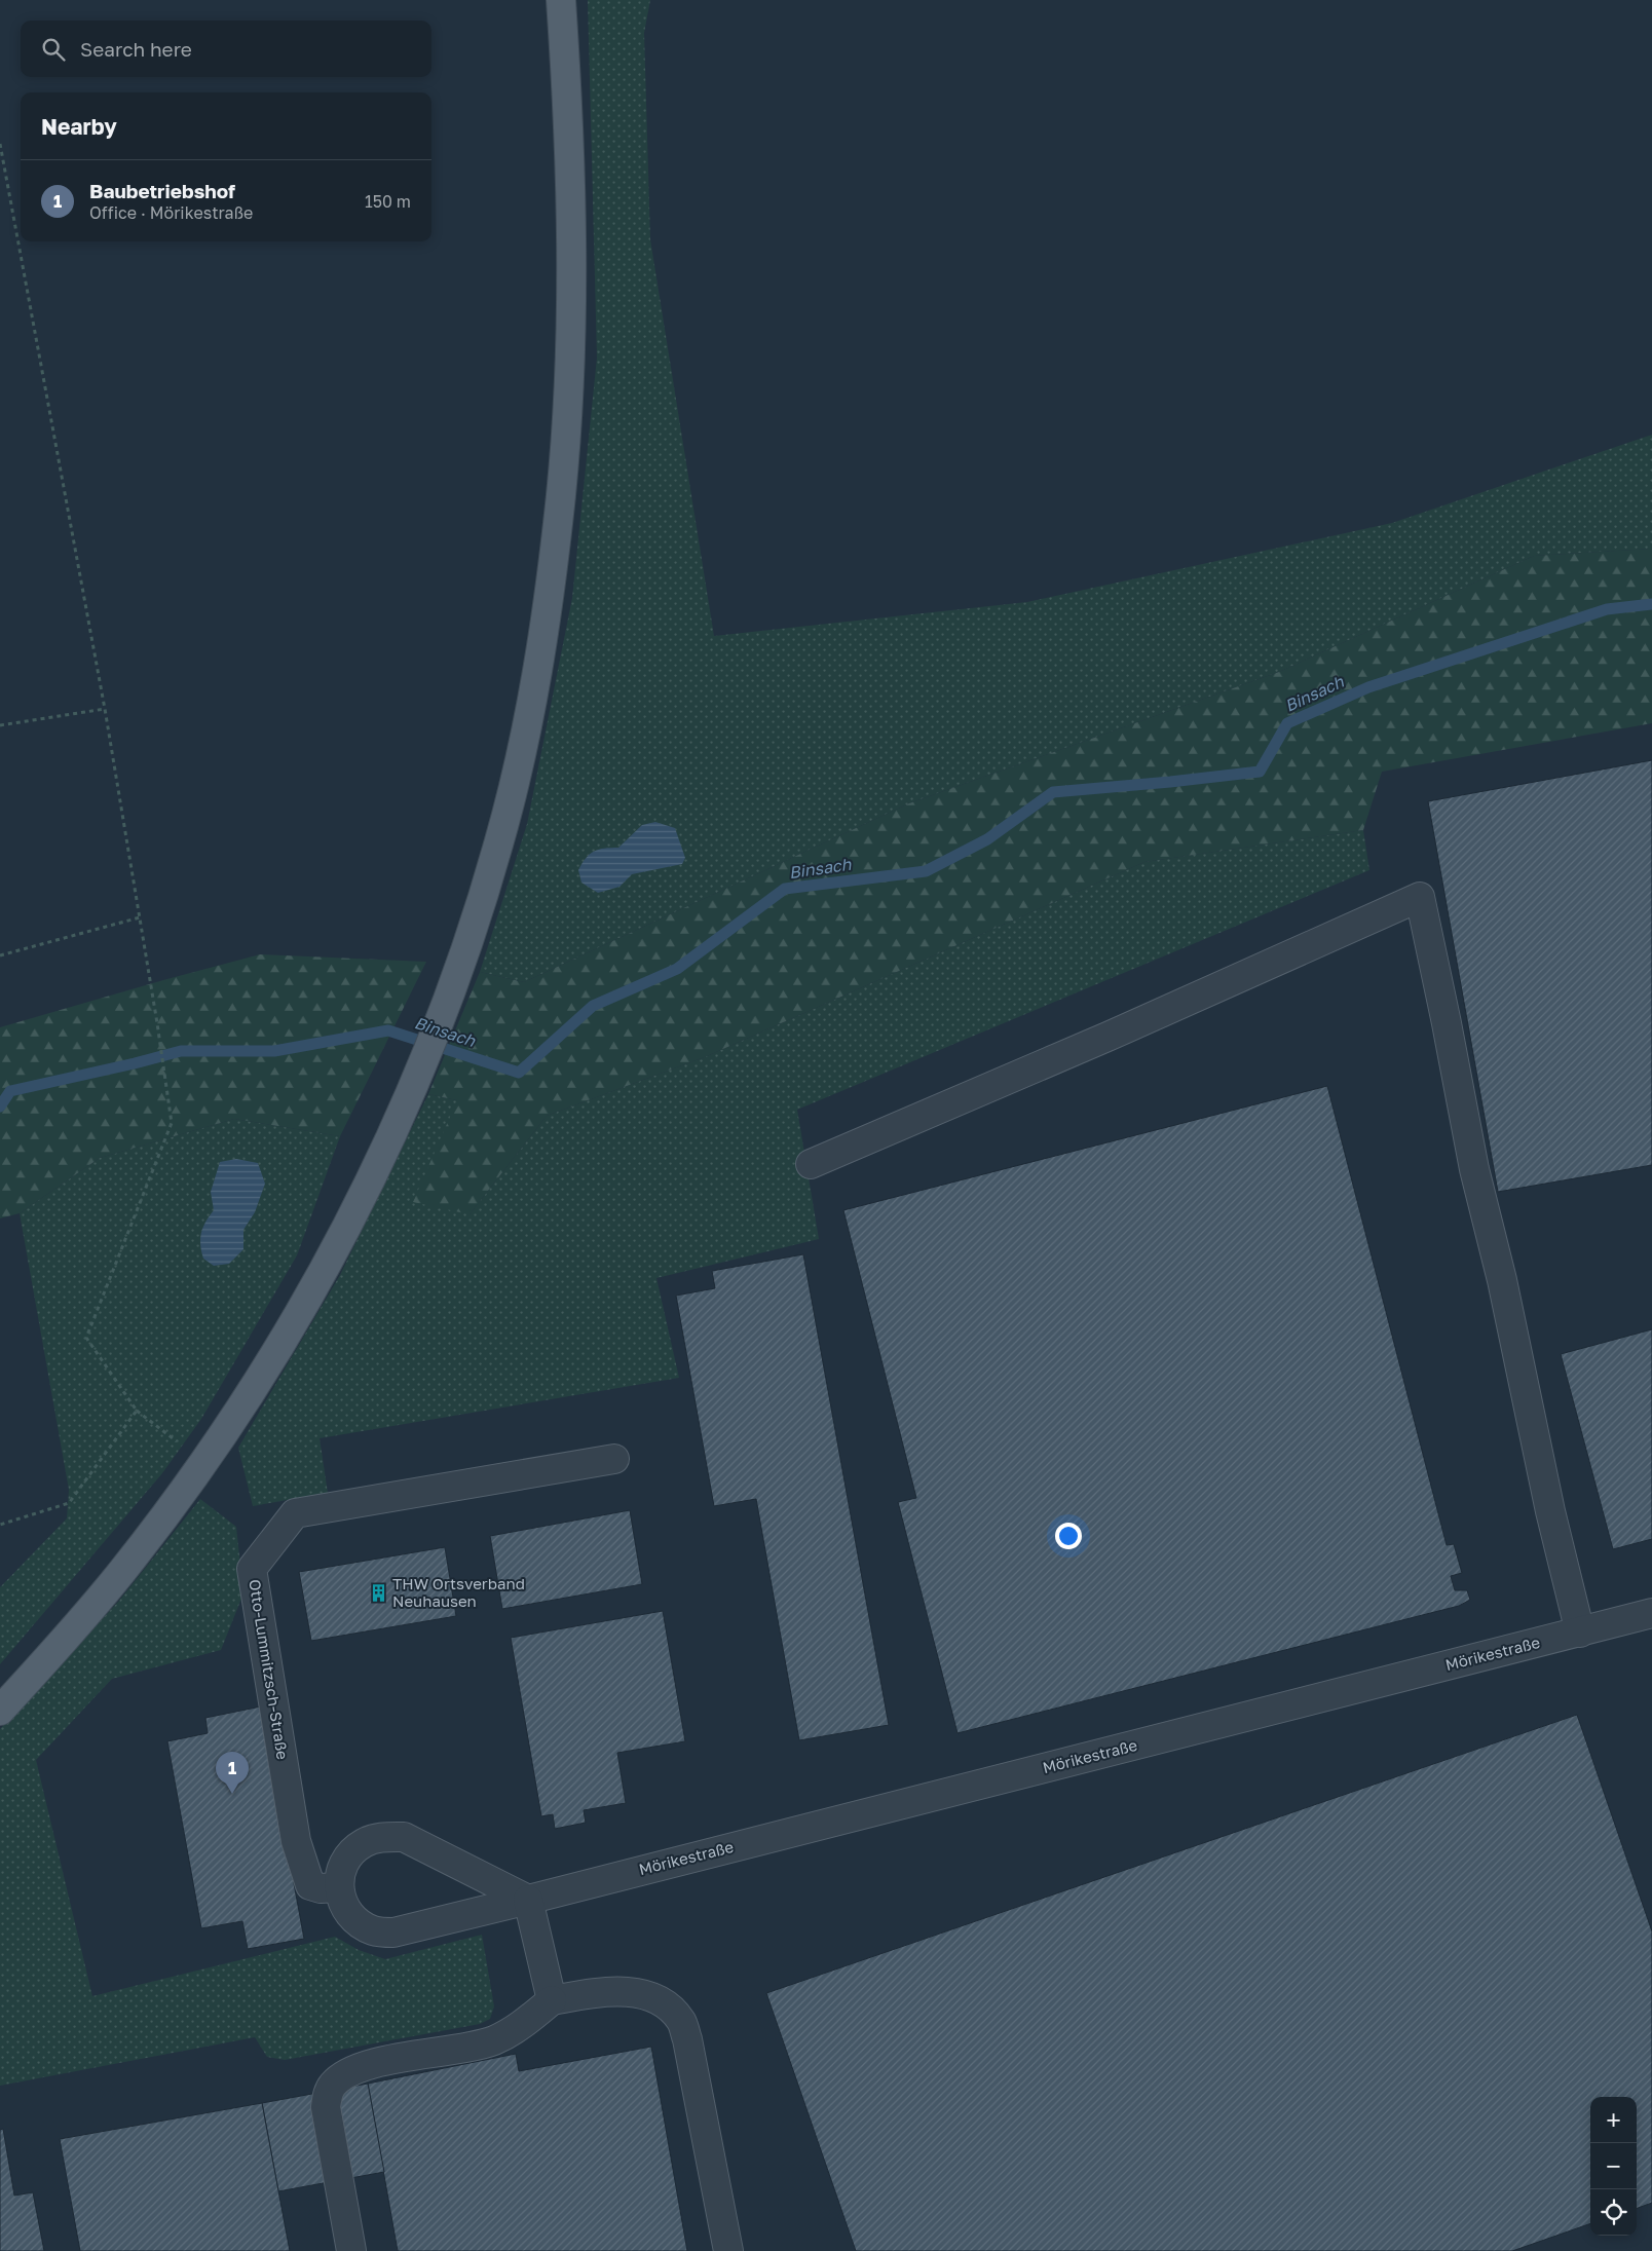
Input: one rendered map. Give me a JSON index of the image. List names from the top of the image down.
{
  "streets": {
    "street": ["Mörikestraße", "Otto-Lummitzsch-Straße"]
  },
  "crossings": [
    ["Mörikestraße", "Otto-Lummitzsch-Straße"]
  ],
  "water": ["Binsach"],
  "places": {
    "building": ["THW Ortsverband Neuhausen"]
  },
  "page": {
    "search": "Search here",
    "heading": "Nearby",
    "list": [
      {
        "mark": "1",
        "name": "Baubetriebshof",
        "note": "Office · Mörikestraße",
        "value": "150 m"
      }
    ],
    "pins": "1",
    "map_buttons": ["+", "−"]
  }
}
